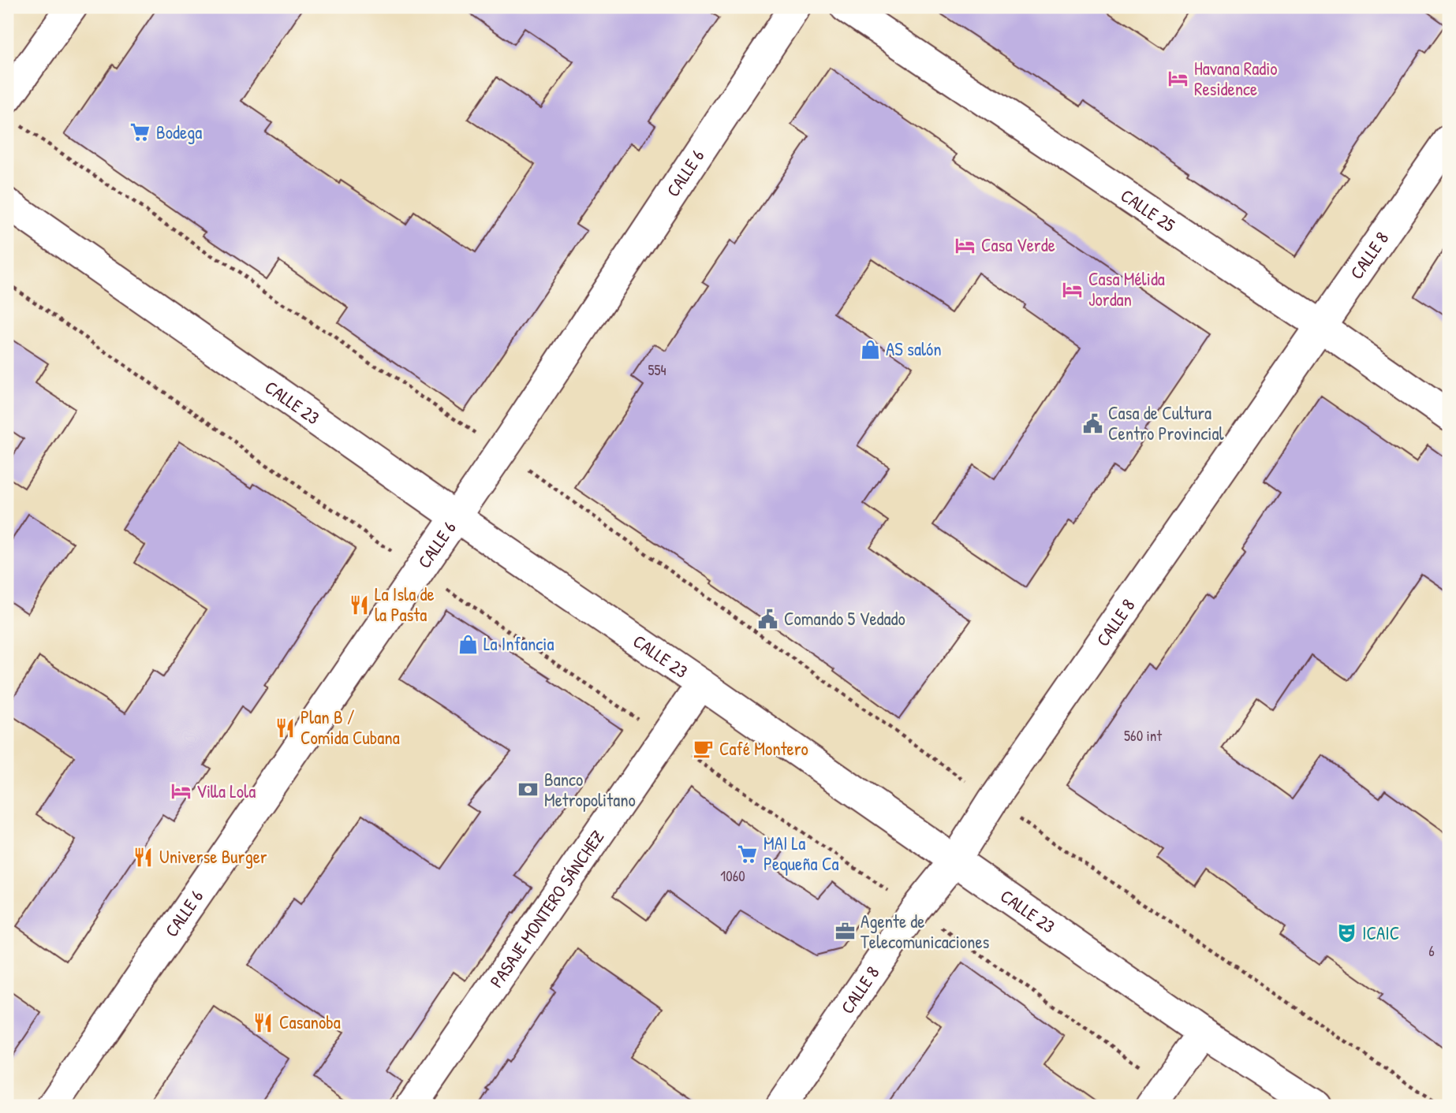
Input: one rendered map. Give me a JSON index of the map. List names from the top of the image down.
{
  "streets": {
    "street": [
      "CALLE 6",
      "CALLE 25",
      "CALLE 8",
      "CALLE 23",
      "PASAJE MONTERO SÁNCHEZ"
    ]
  },
  "crossings": [
    ["CALLE 6", "CALLE 23"],
    ["CALLE 25", "CALLE 8"],
    ["CALLE 8", "CALLE 23"],
    ["CALLE 23", "PASAJE MONTERO SÁNCHEZ"]
  ],
  "places": {
    "hotel": [
      "Havana Radio Residence",
      "Casa Verde",
      "Casa Mélida Jordan",
      "Villa Lola"
    ],
    "supermarket": ["Bodega", "MAI La Pequeña Ca"],
    "shop": ["AS salón", "La Infancia"],
    "public building": ["Casa de Cultura Centro Provincial", "Comando 5 Vedado"],
    "restaurant": [
      "La Isla de la Pasta",
      "Plan B / Comida Cubana",
      "Universe Burger",
      "Casanoba"
    ],
    "cafe": ["Café Montero"],
    "bank": ["Banco Metropolitano"],
    "office": ["Agente de Telecomunicaciones"],
    "theatre": ["ICAIC"]
  },
  "house_numbers": [
    "554",
    "560 int",
    "1060",
    "6"
  ]
}
